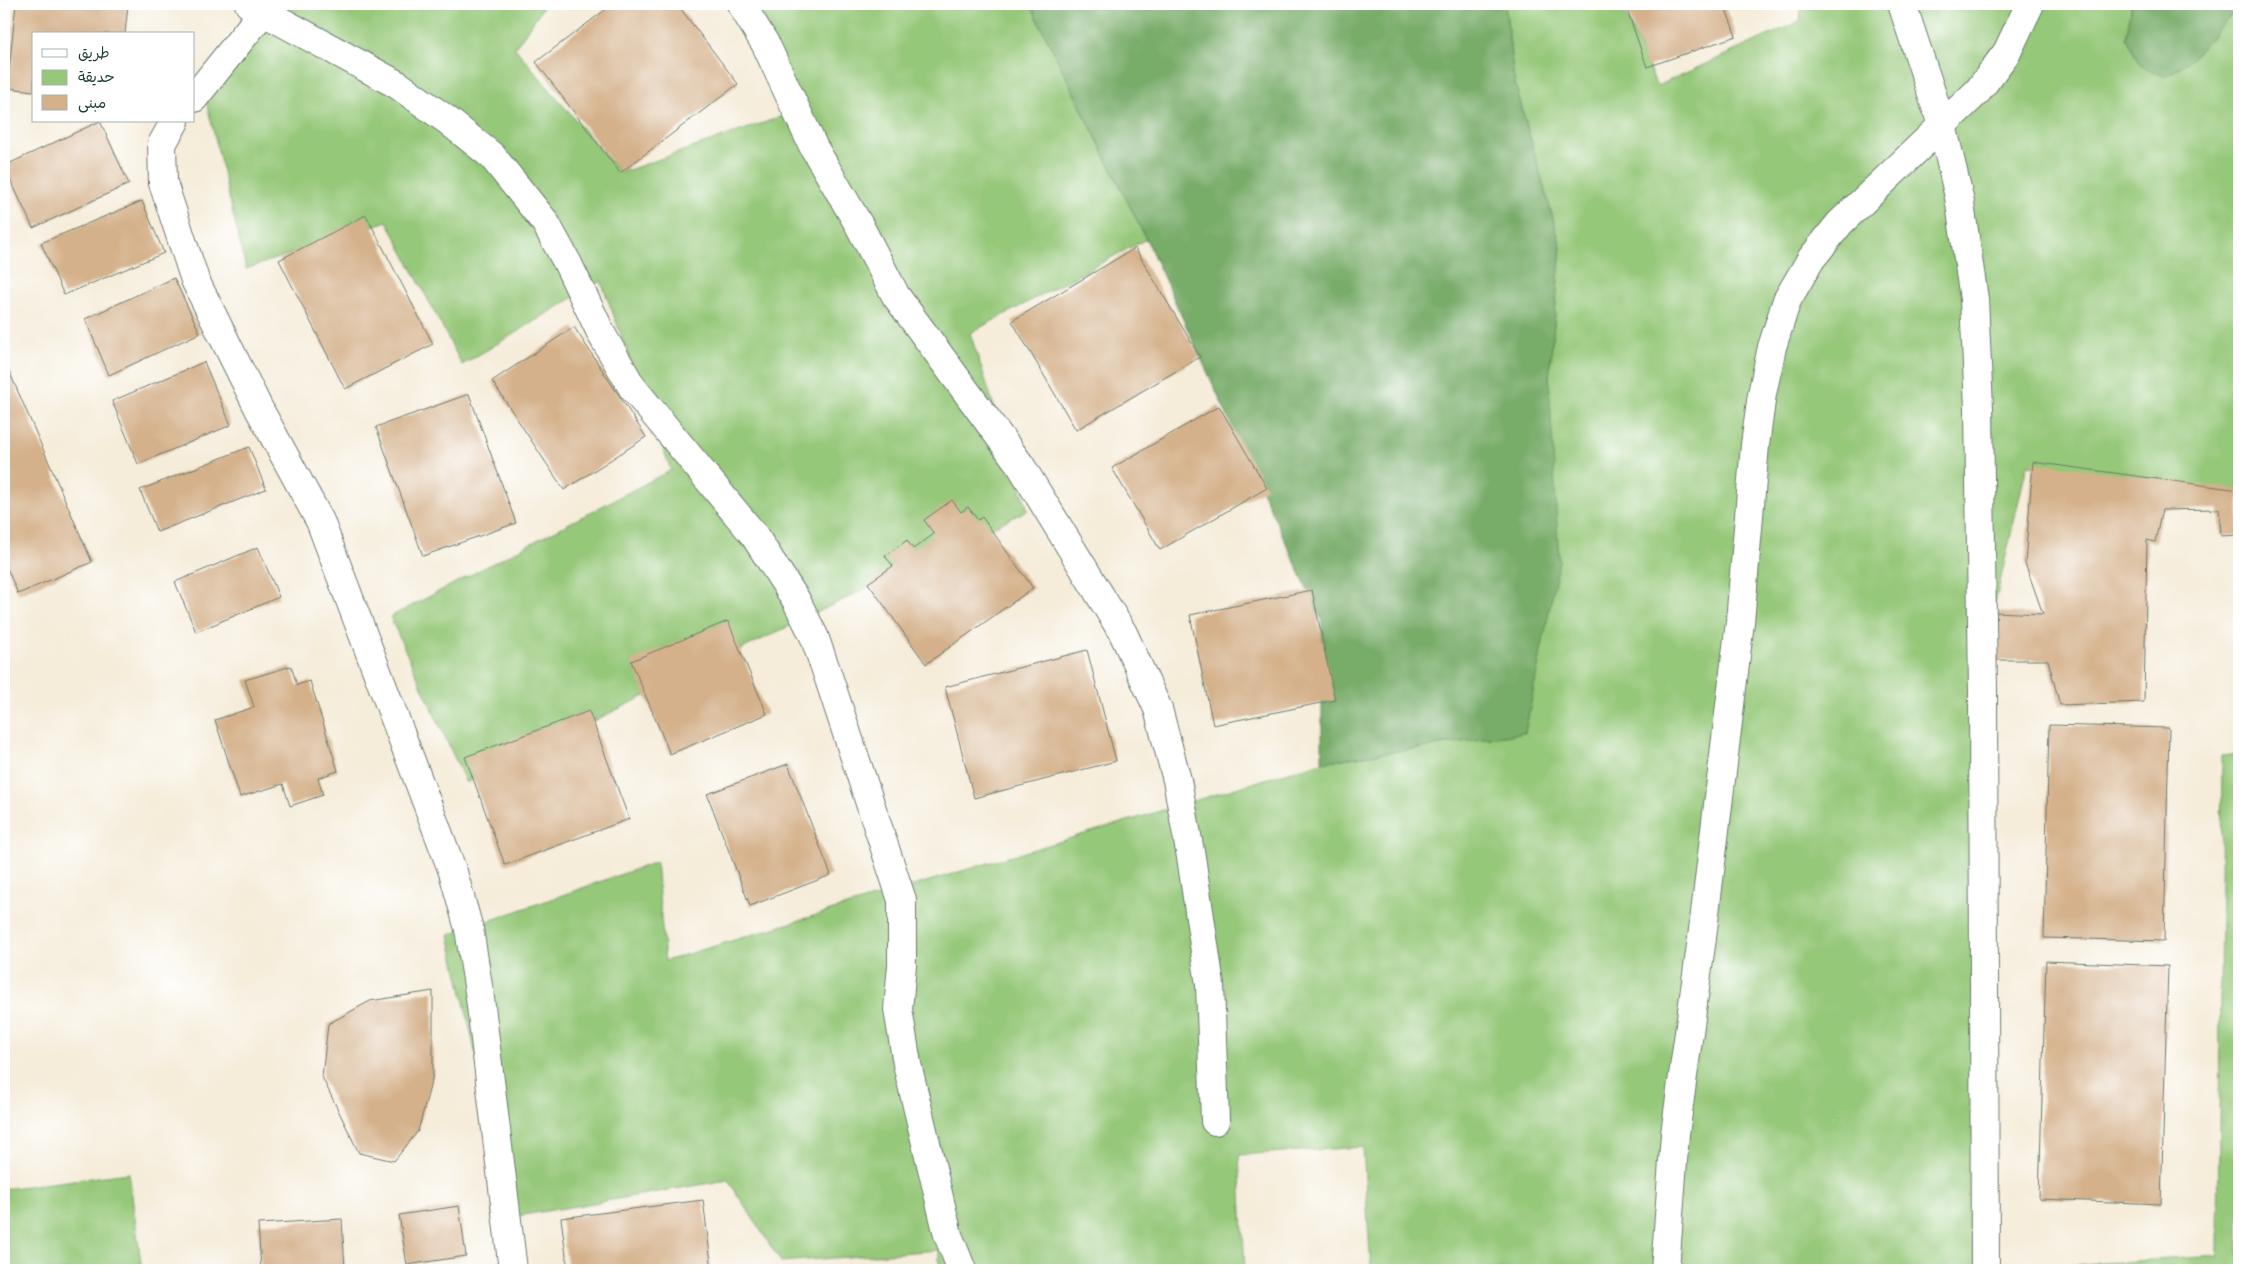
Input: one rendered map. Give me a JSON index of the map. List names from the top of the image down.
{
  "legend": ["طريق", "حديقة", "مبنى"]
}
